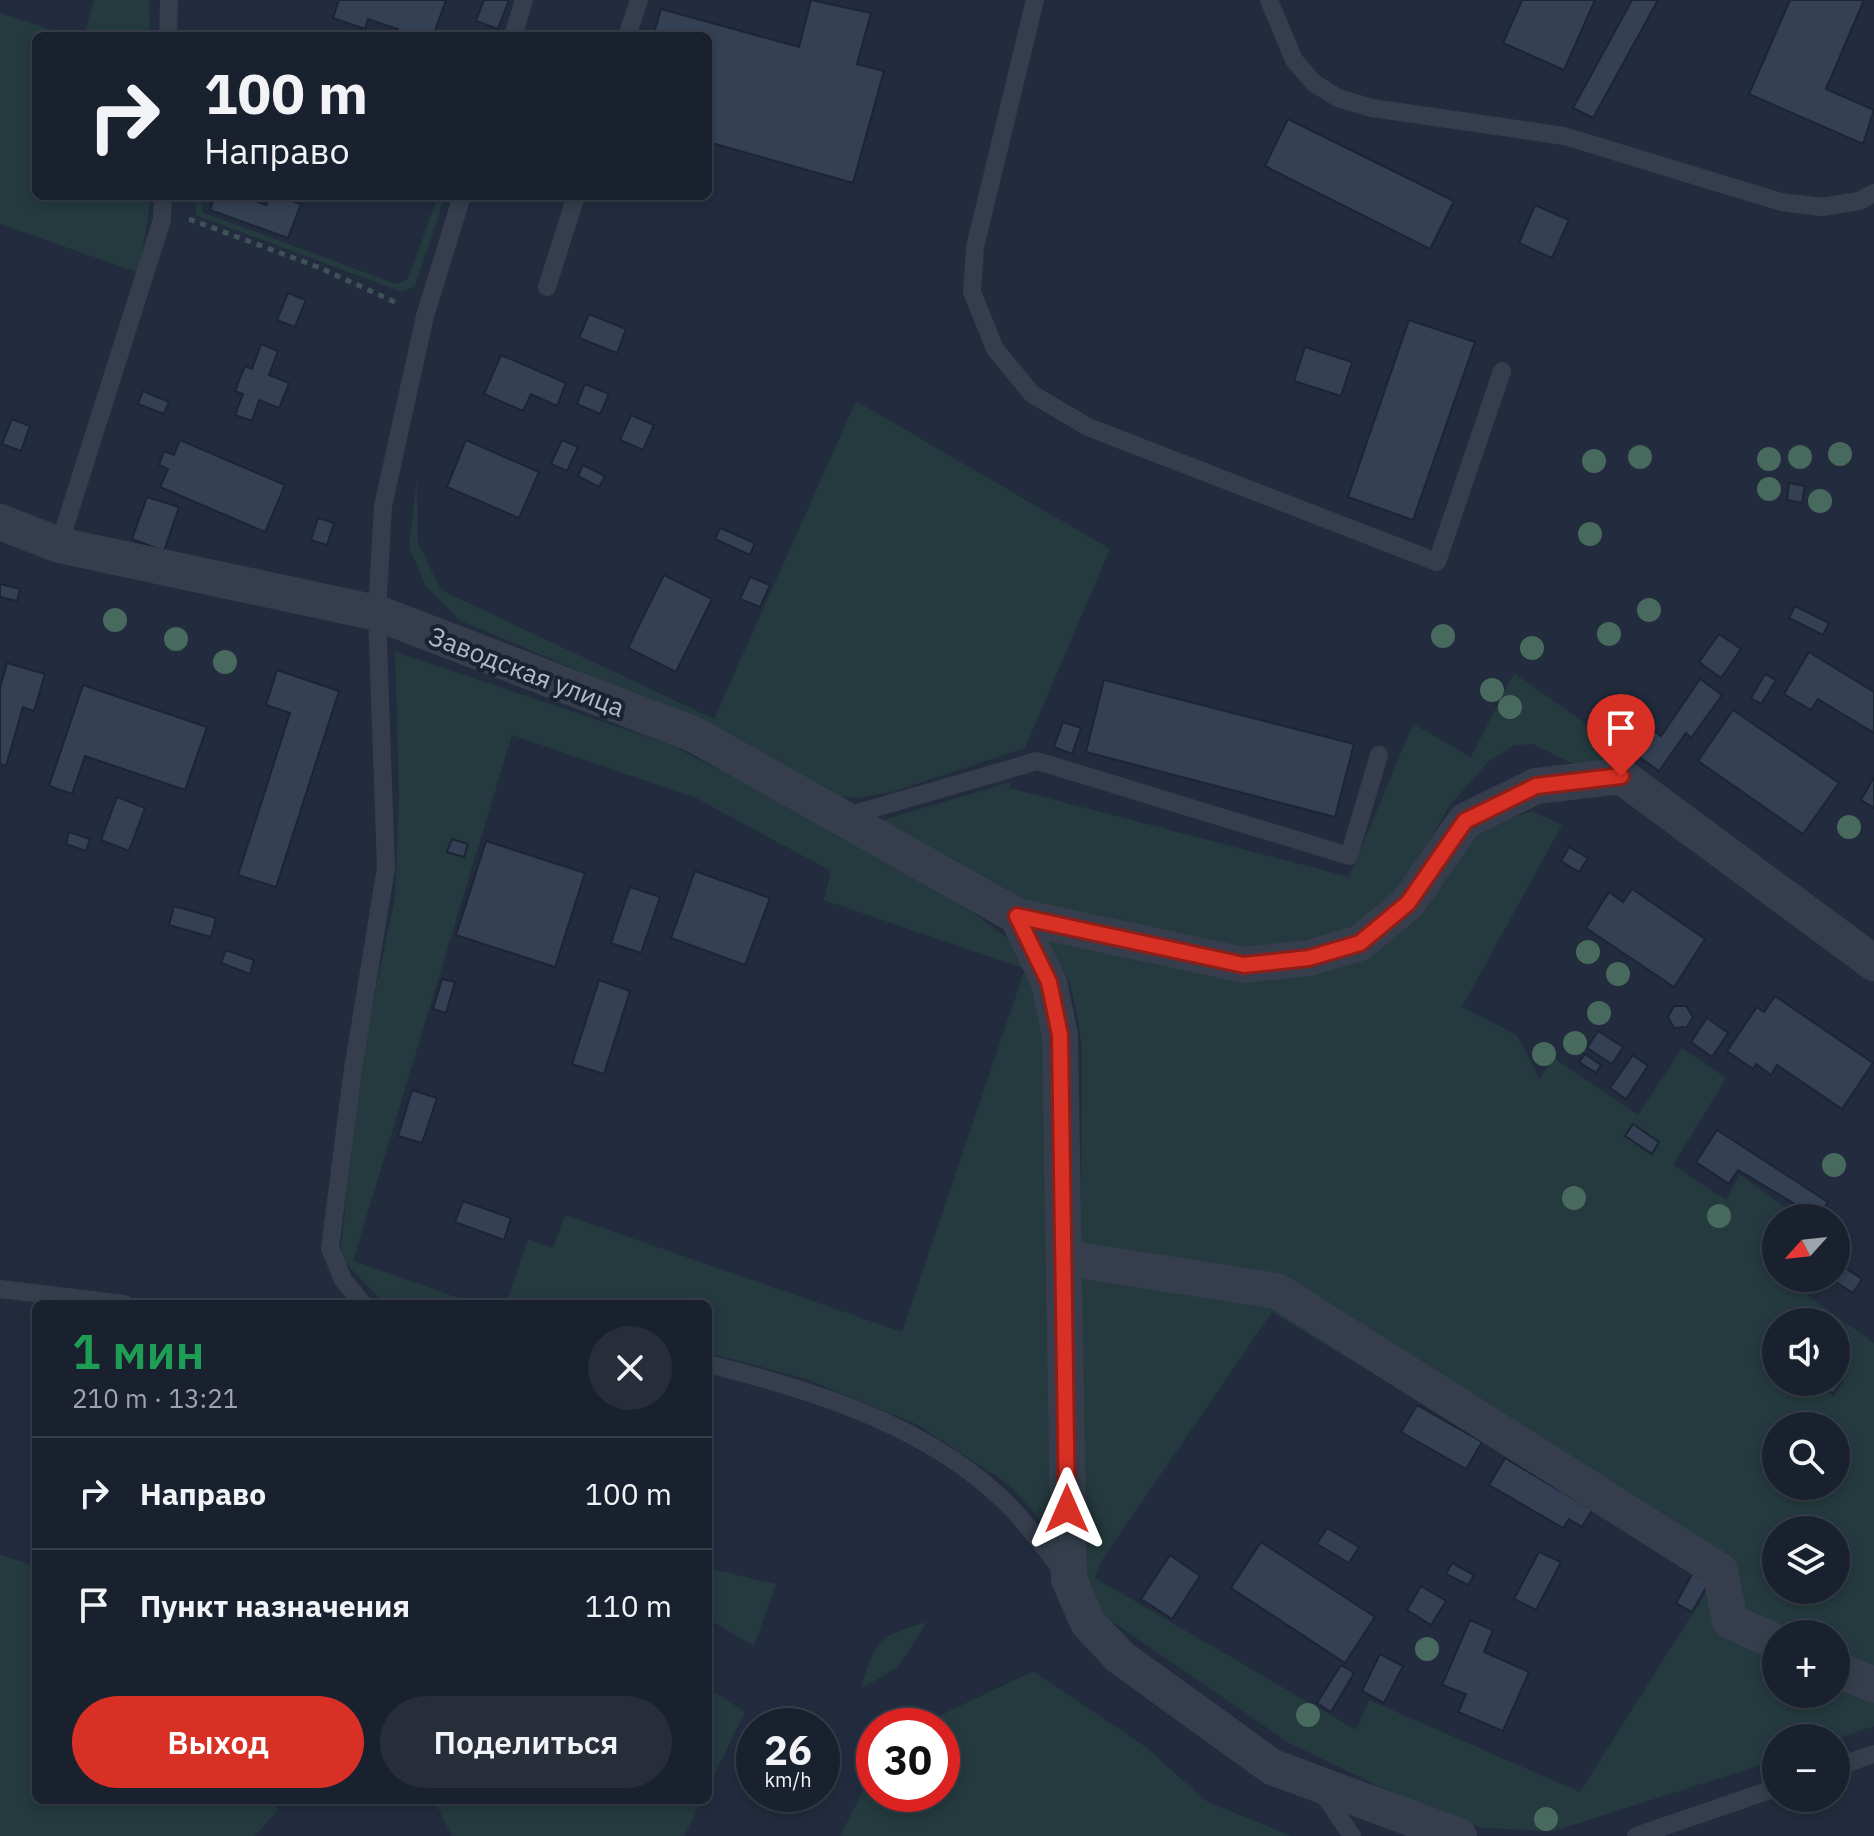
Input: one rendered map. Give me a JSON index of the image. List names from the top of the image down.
{
  "streets": {
    "street": ["Заводская улица"]
  },
  "north": "bottom left",
  "page": {
    "turn": ["100 m", "Направо"],
    "map_buttons": ["+", "−"],
    "heading": ["1 мин", "210 m · 13:21"],
    "list": [
      {
        "name": "Направо",
        "value": "100 m"
      },
      {
        "name": "Пункт назначения",
        "value": "110 m"
      }
    ],
    "buttons": ["Выход", "Поделиться"],
    "speed": "26 km/h",
    "limit": "30"
  }
}
